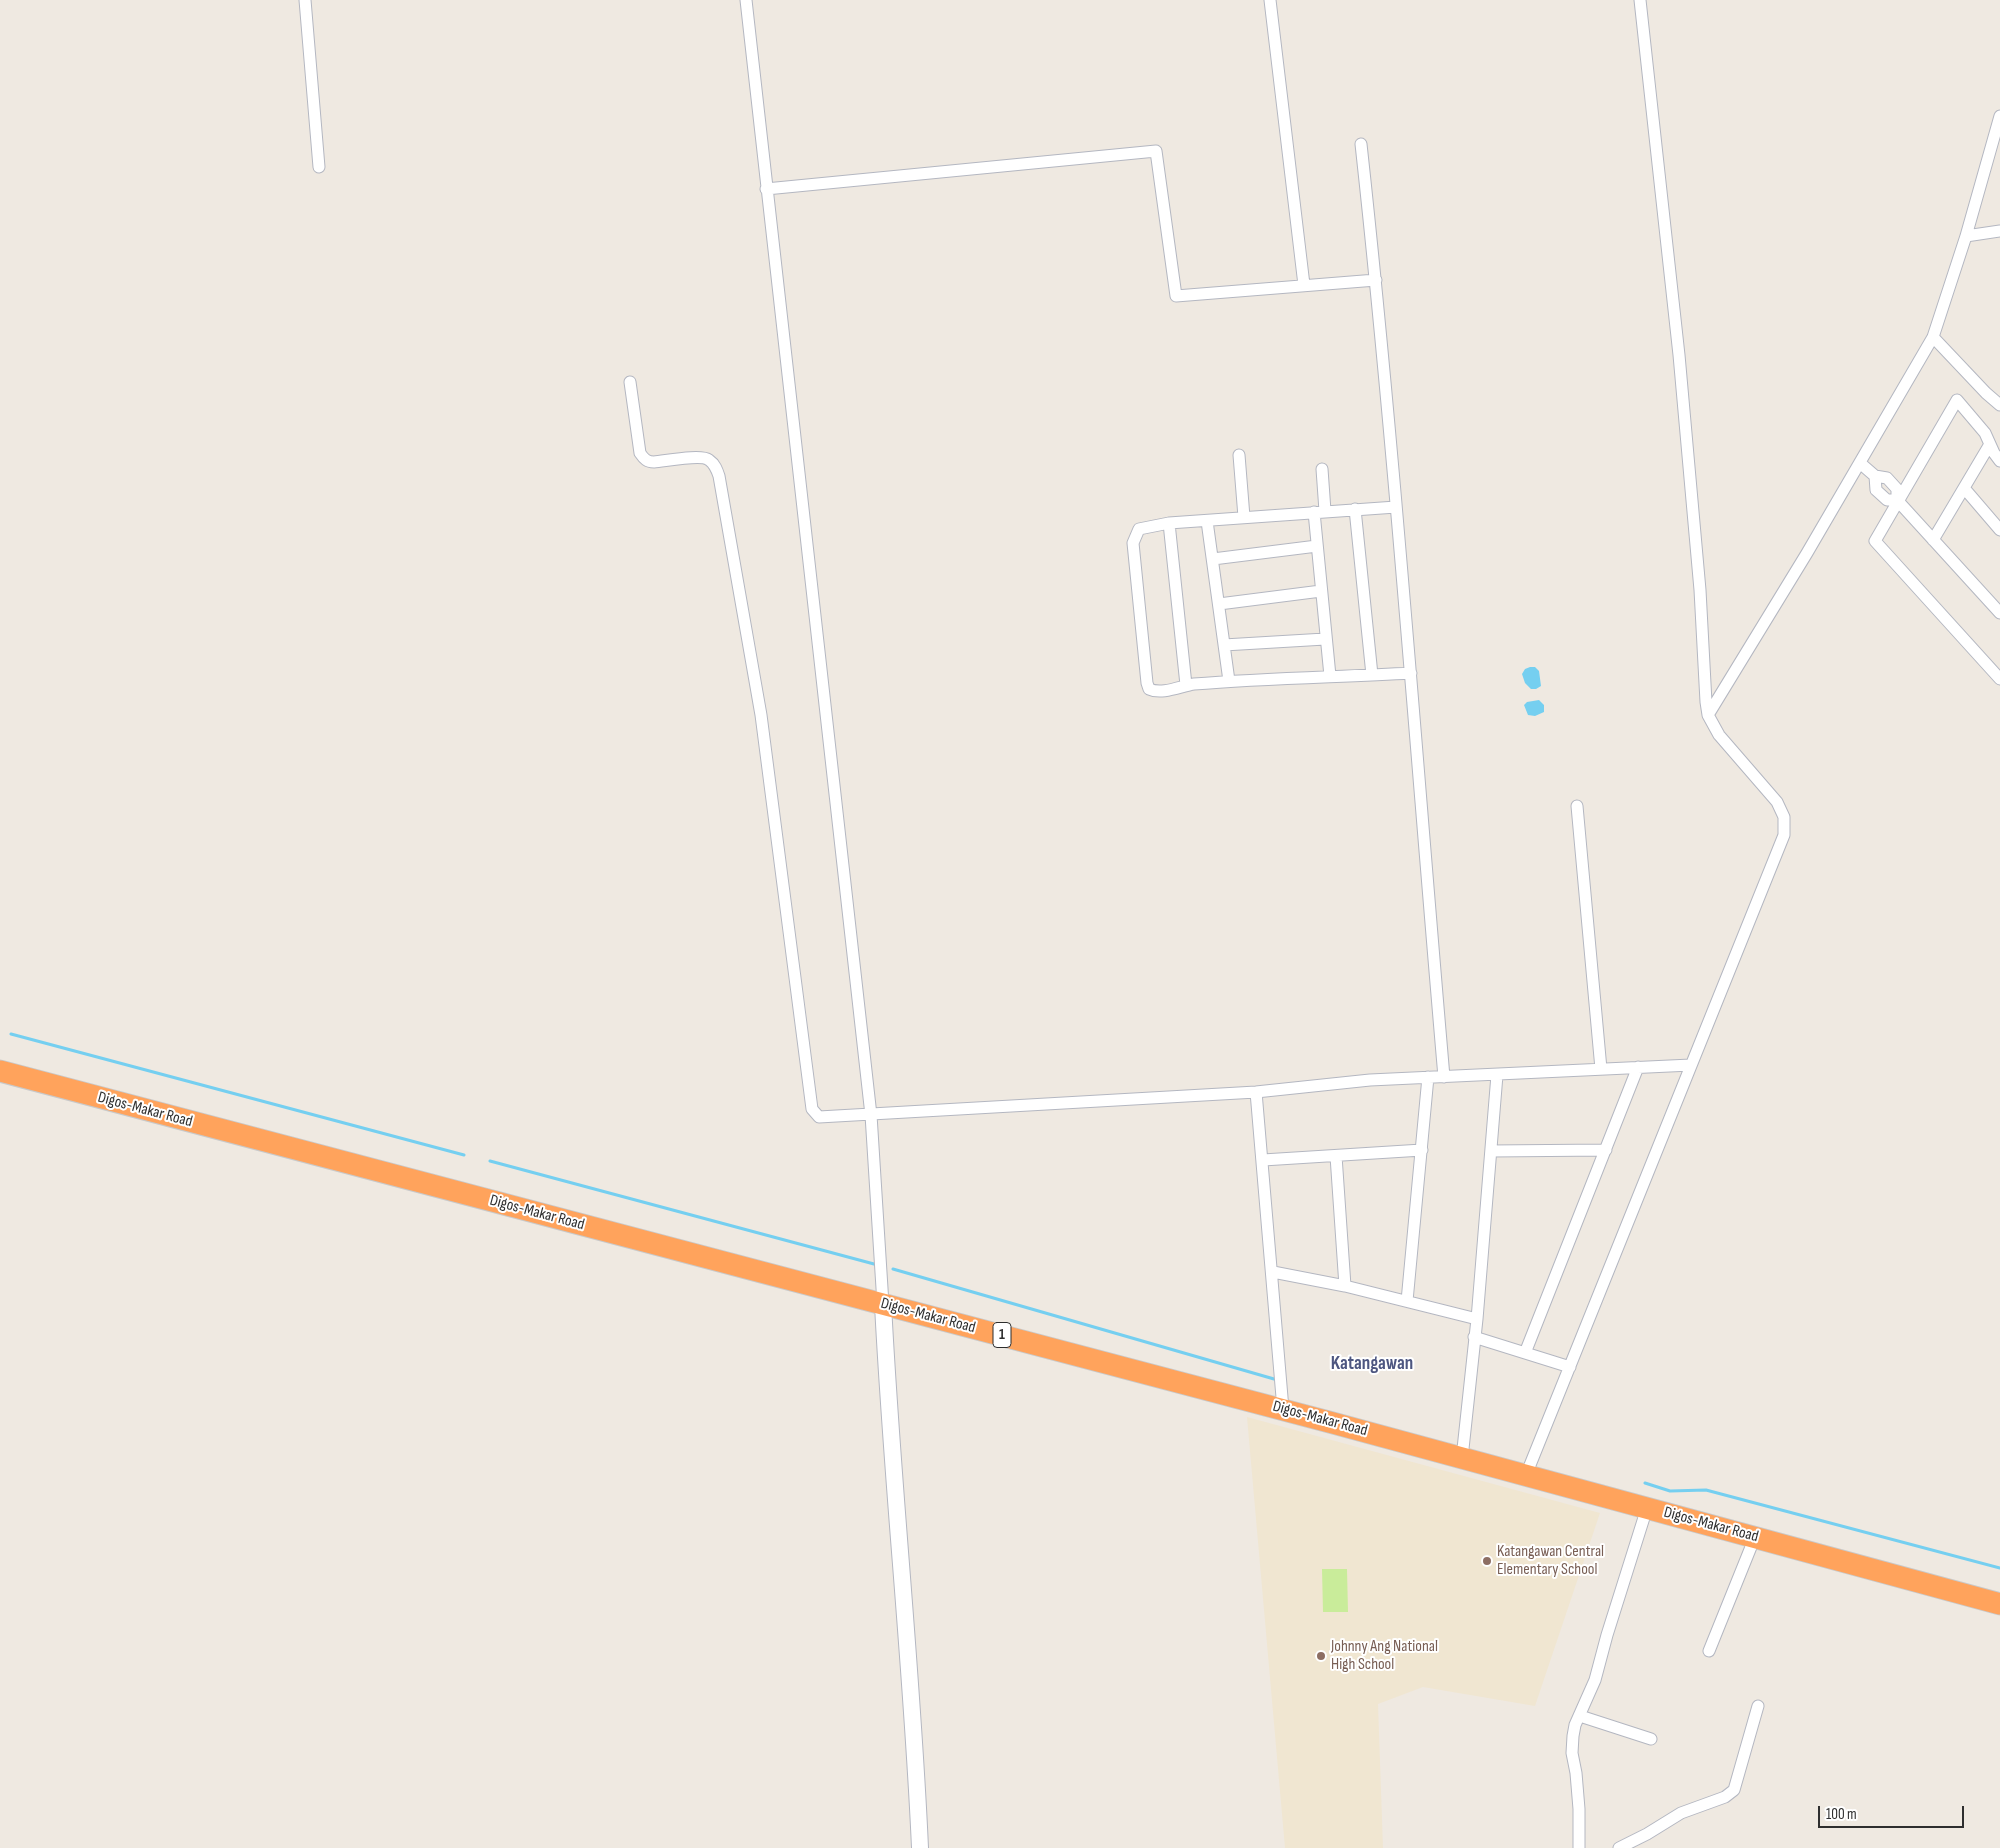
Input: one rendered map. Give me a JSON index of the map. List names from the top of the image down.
{
  "streets": {
    "highway": ["Digos-Makar Road", "1"]
  },
  "districts": ["Katangawan"],
  "places": ["Katangawan Central Elementary School", "Johnny Ang National High School"],
  "scale_bar": "100 m"
}
